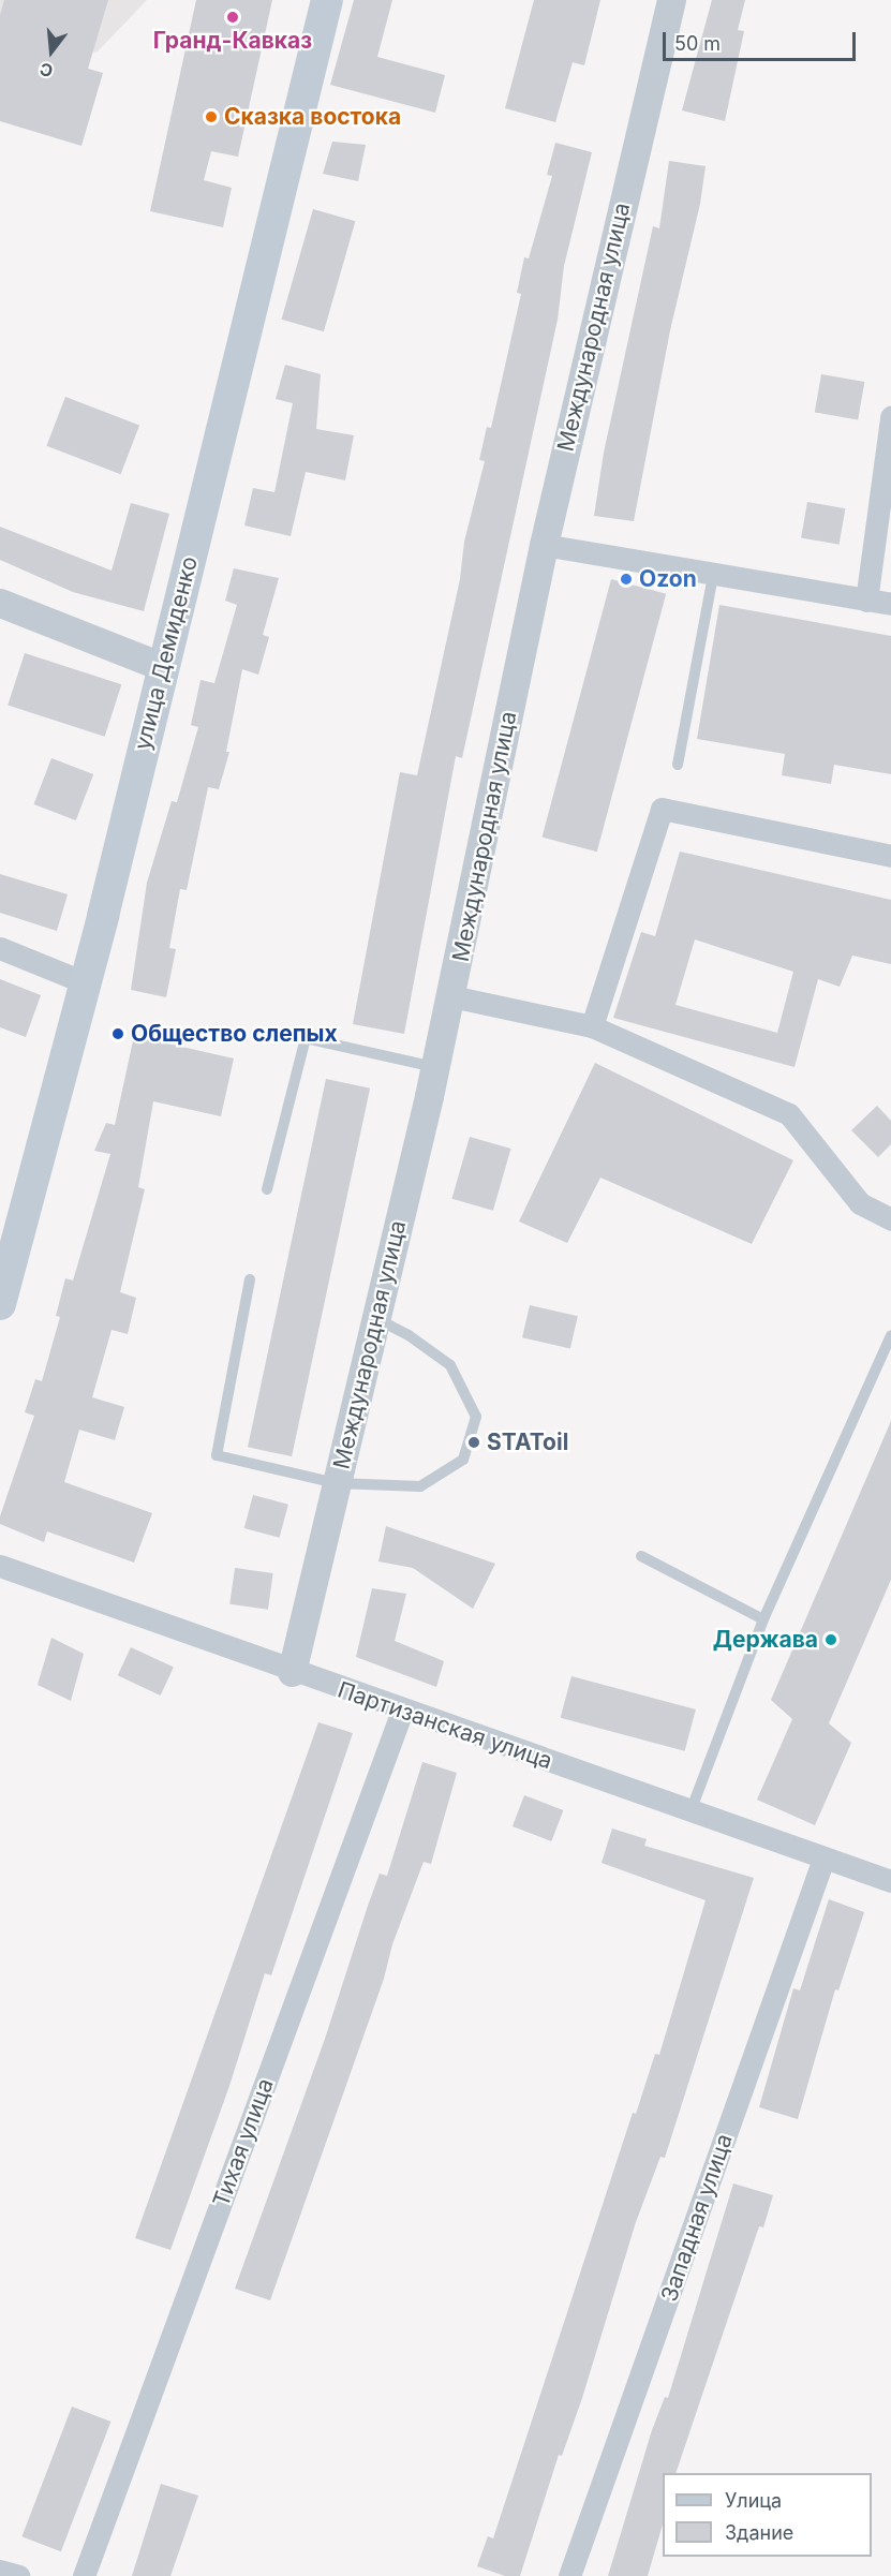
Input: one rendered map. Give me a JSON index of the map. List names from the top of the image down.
{
  "streets": {
    "main road": ["улица Демиденко"],
    "street": [
      "Международная улица",
      "Партизанская улица",
      "Тихая улица",
      "Западная улица"
    ]
  },
  "crossings": [
    ["Международная улица", "Партизанская улица"],
    ["Партизанская улица", "Тихая улица"],
    ["Партизанская улица", "Западная улица"]
  ],
  "places": [
    "Гранд-Кавказ",
    "Сказка востока",
    "Ozon",
    "Общество слепых",
    "STAToil",
    "Держава"
  ],
  "legend": ["Улица", "Здание"],
  "scale_bar": "50 m",
  "north": "bottom"
}
